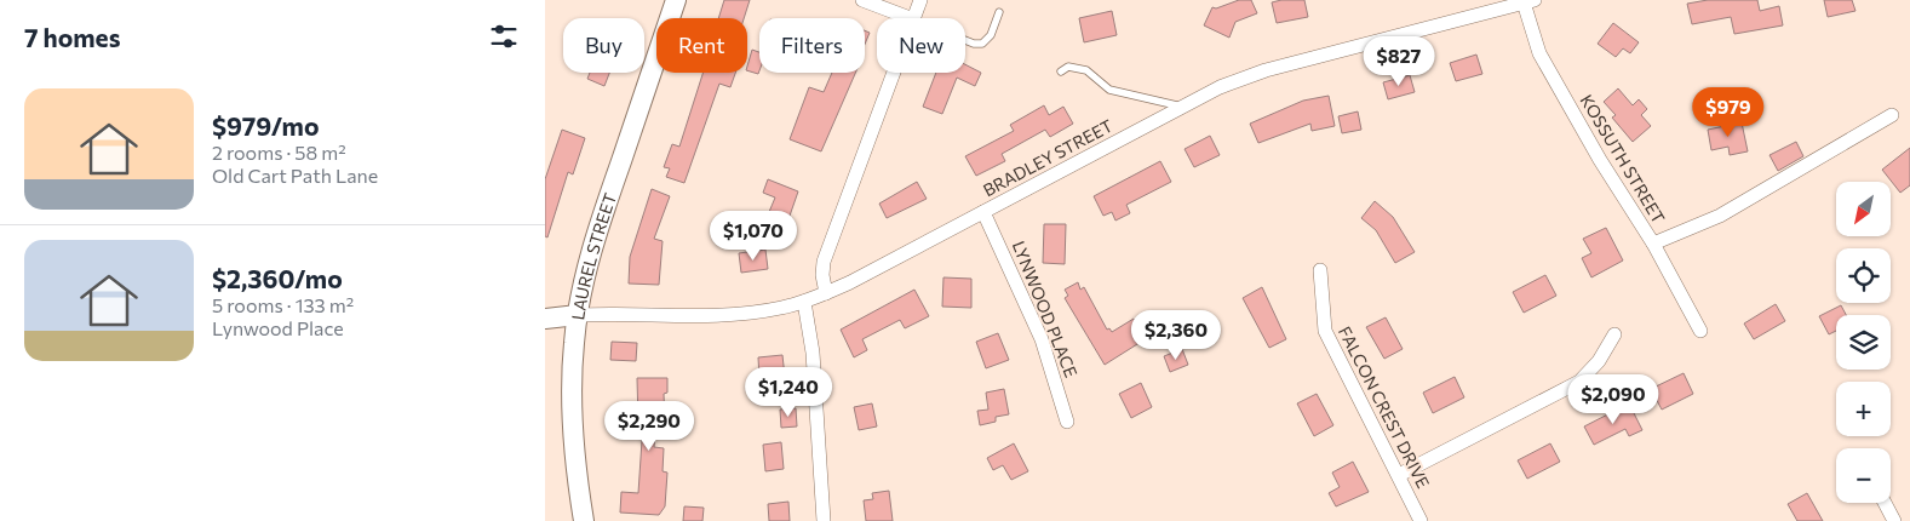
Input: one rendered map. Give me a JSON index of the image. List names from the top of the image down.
{
  "streets": {
    "street": [
      "BRADLEY STREET",
      "KOSSUTH STREET",
      "LAUREL STREET",
      "LYNWOOD PLACE",
      "FALCON CREST DRIVE"
    ]
  },
  "crossings": [
    ["BRADLEY STREET", "KOSSUTH STREET"],
    ["BRADLEY STREET", "LAUREL STREET"],
    ["BRADLEY STREET", "LYNWOOD PLACE"]
  ],
  "north": "bottom left",
  "page": {
    "heading": "7 homes",
    "chip": [
      "Buy",
      "Rent",
      "Filters",
      "New"
    ],
    "price": [
      "$827",
      "$979",
      "$1,070",
      "$2,360",
      "$1,240",
      "$2,090",
      "$2,290"
    ],
    "list": [
      {
        "name": "$979/mo",
        "note": "2 rooms · 58 m² · Old Cart Path Lane"
      },
      {
        "name": "$2,360/mo",
        "note": "5 rooms · 133 m² · Lynwood Place"
      }
    ],
    "map_buttons": ["+", "−"]
  }
}
